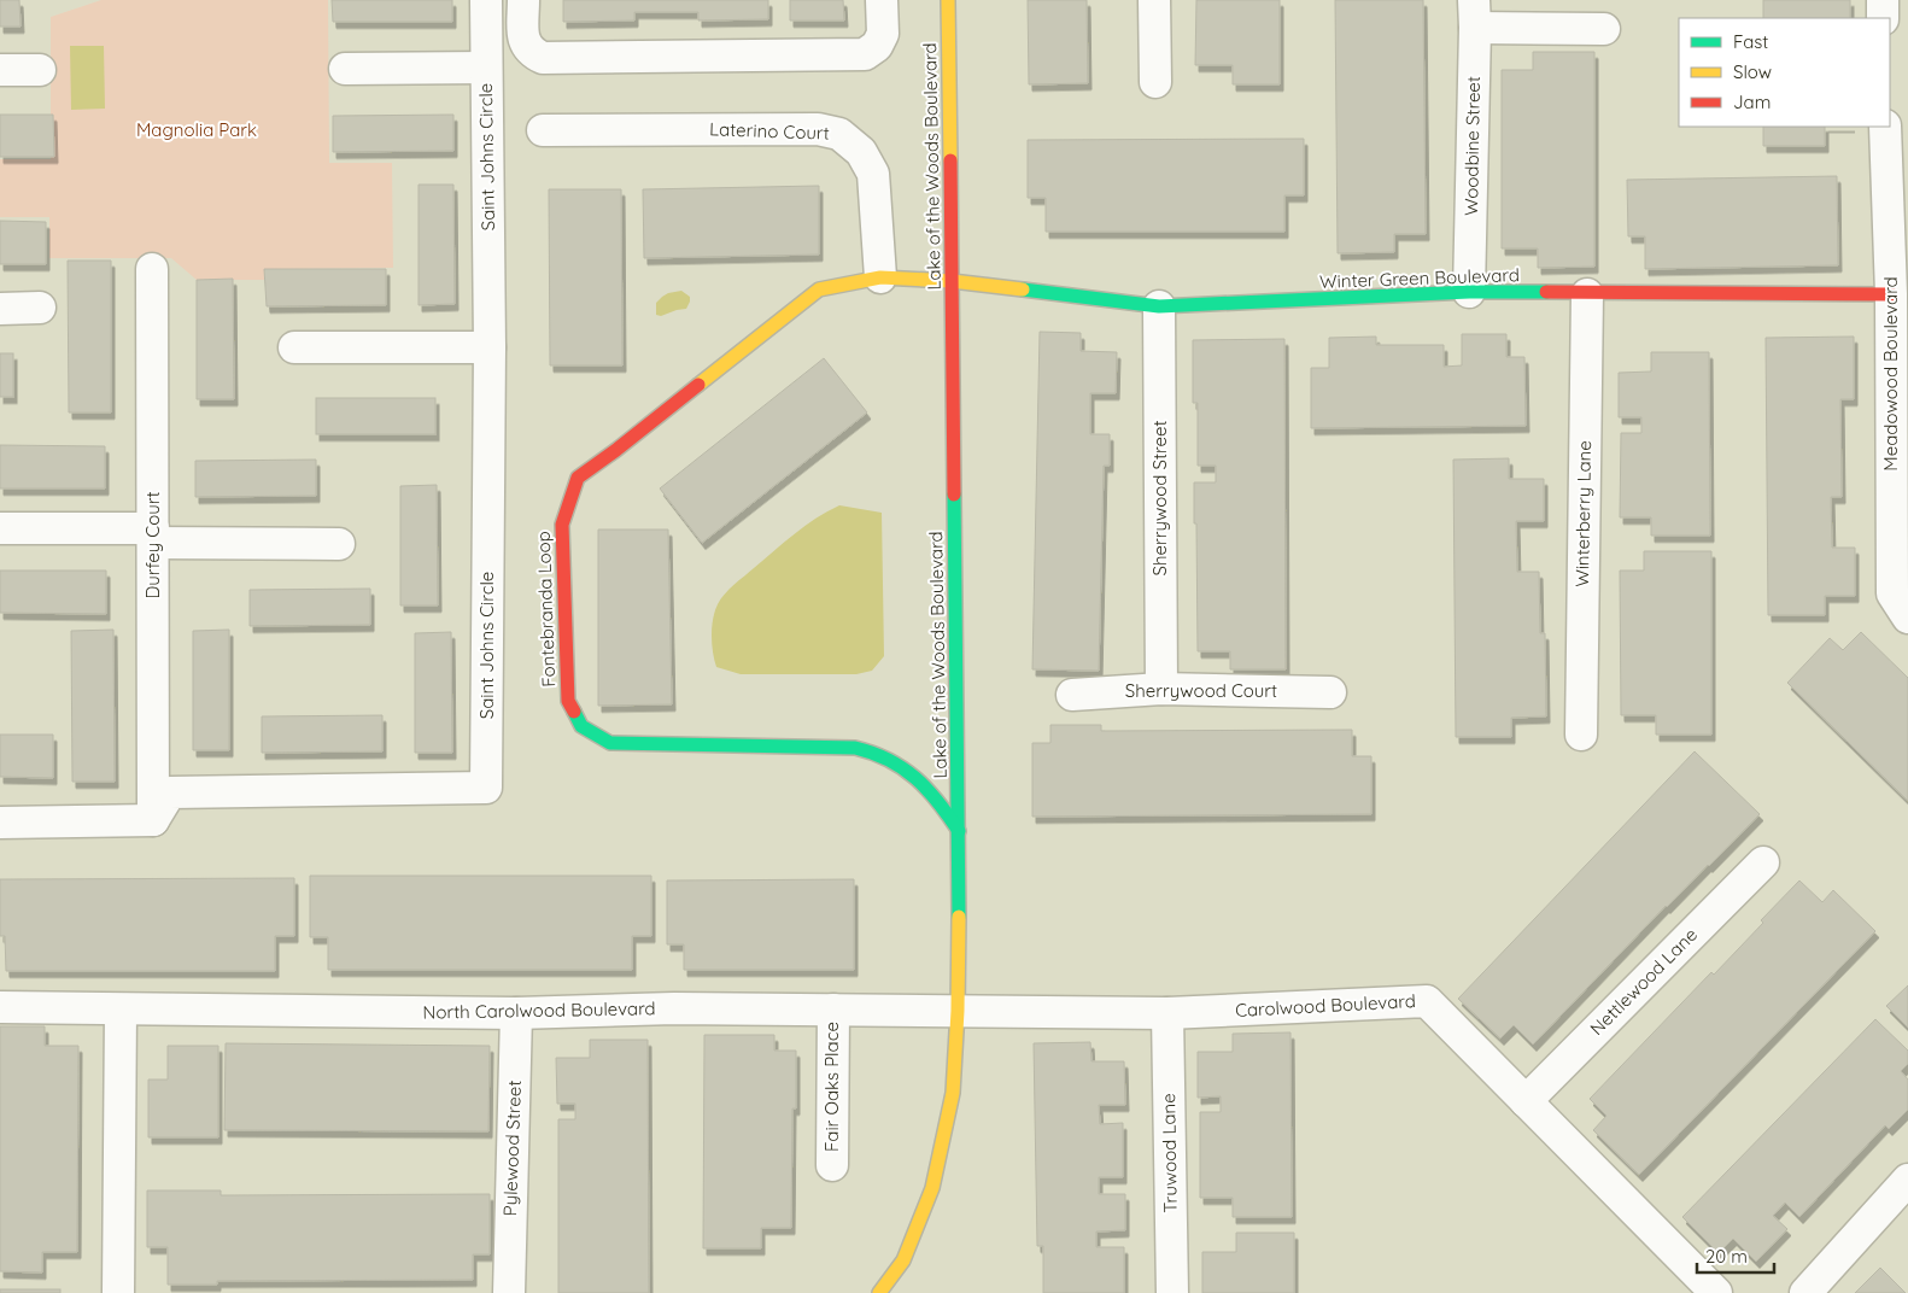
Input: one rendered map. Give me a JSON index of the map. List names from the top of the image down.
{
  "streets": {
    "street": [
      "Laterino Court",
      "Woodbine Street",
      "Saint Johns Circle",
      "Lake of the Woods Boulevard",
      "Winter Green Boulevard",
      "Meadowood Boulevard",
      "Sherrywood Street",
      "Winterberry Lane",
      "Durfey Court",
      "Fontebranda Loop",
      "Sherrywood Court",
      "Nettlewood Lane",
      "Carolwood Boulevard",
      "North Carolwood Boulevard",
      "Fair Oaks Place",
      "Pylewood Street",
      "Truwood Lane"
    ]
  },
  "crossings": [
    ["Laterino Court", "Fontebranda Loop"],
    ["Woodbine Street", "Winter Green Boulevard"],
    ["Saint Johns Circle", "Durfey Court"],
    ["Lake of the Woods Boulevard", "Winter Green Boulevard"],
    ["Lake of the Woods Boulevard", "Fontebranda Loop"],
    ["Lake of the Woods Boulevard", "Carolwood Boulevard"],
    ["Lake of the Woods Boulevard", "North Carolwood Boulevard"],
    ["Winter Green Boulevard", "Meadowood Boulevard"],
    ["Winter Green Boulevard", "Sherrywood Street"],
    ["Winter Green Boulevard", "Winterberry Lane"],
    ["Winter Green Boulevard", "Fontebranda Loop"],
    ["Sherrywood Street", "Sherrywood Court"],
    ["Nettlewood Lane", "Carolwood Boulevard"],
    ["Carolwood Boulevard", "North Carolwood Boulevard"],
    ["Carolwood Boulevard", "Truwood Lane"],
    ["North Carolwood Boulevard", "Fair Oaks Place"],
    ["North Carolwood Boulevard", "Pylewood Street"]
  ],
  "parks": ["Magnolia Park"],
  "legend": ["Fast", "Slow", "Jam"],
  "scale_bar": "20 m"
}
